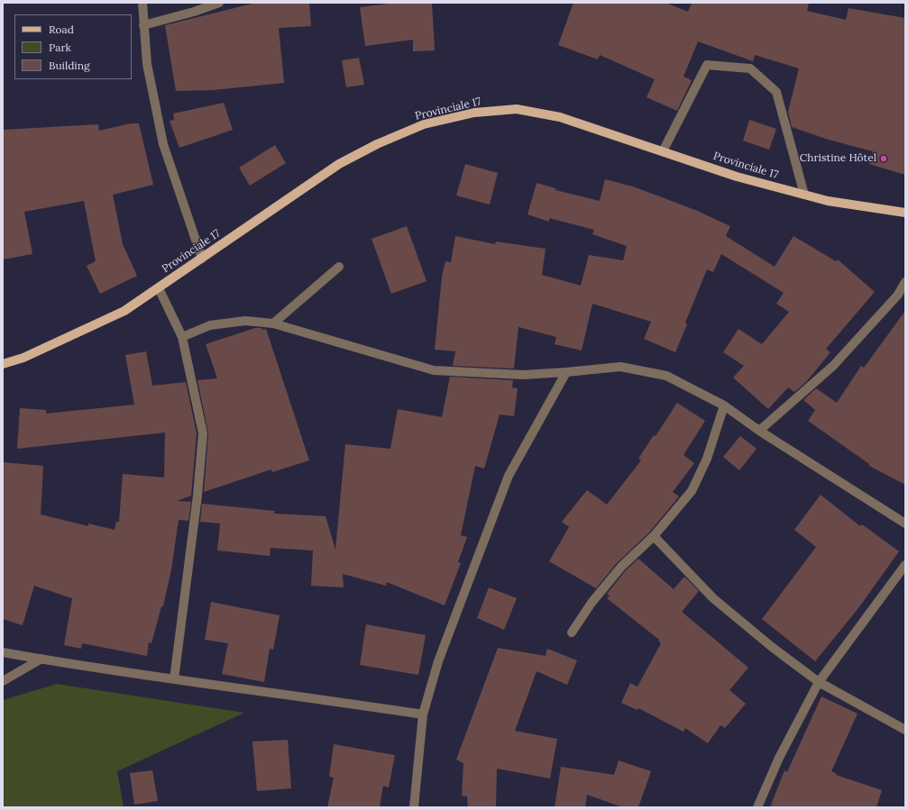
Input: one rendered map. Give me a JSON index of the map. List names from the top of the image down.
{
  "streets": {
    "main road": ["Provinciale 17"]
  },
  "places": ["Christine Hôtel"],
  "legend": ["Road", "Park", "Building"]
}
